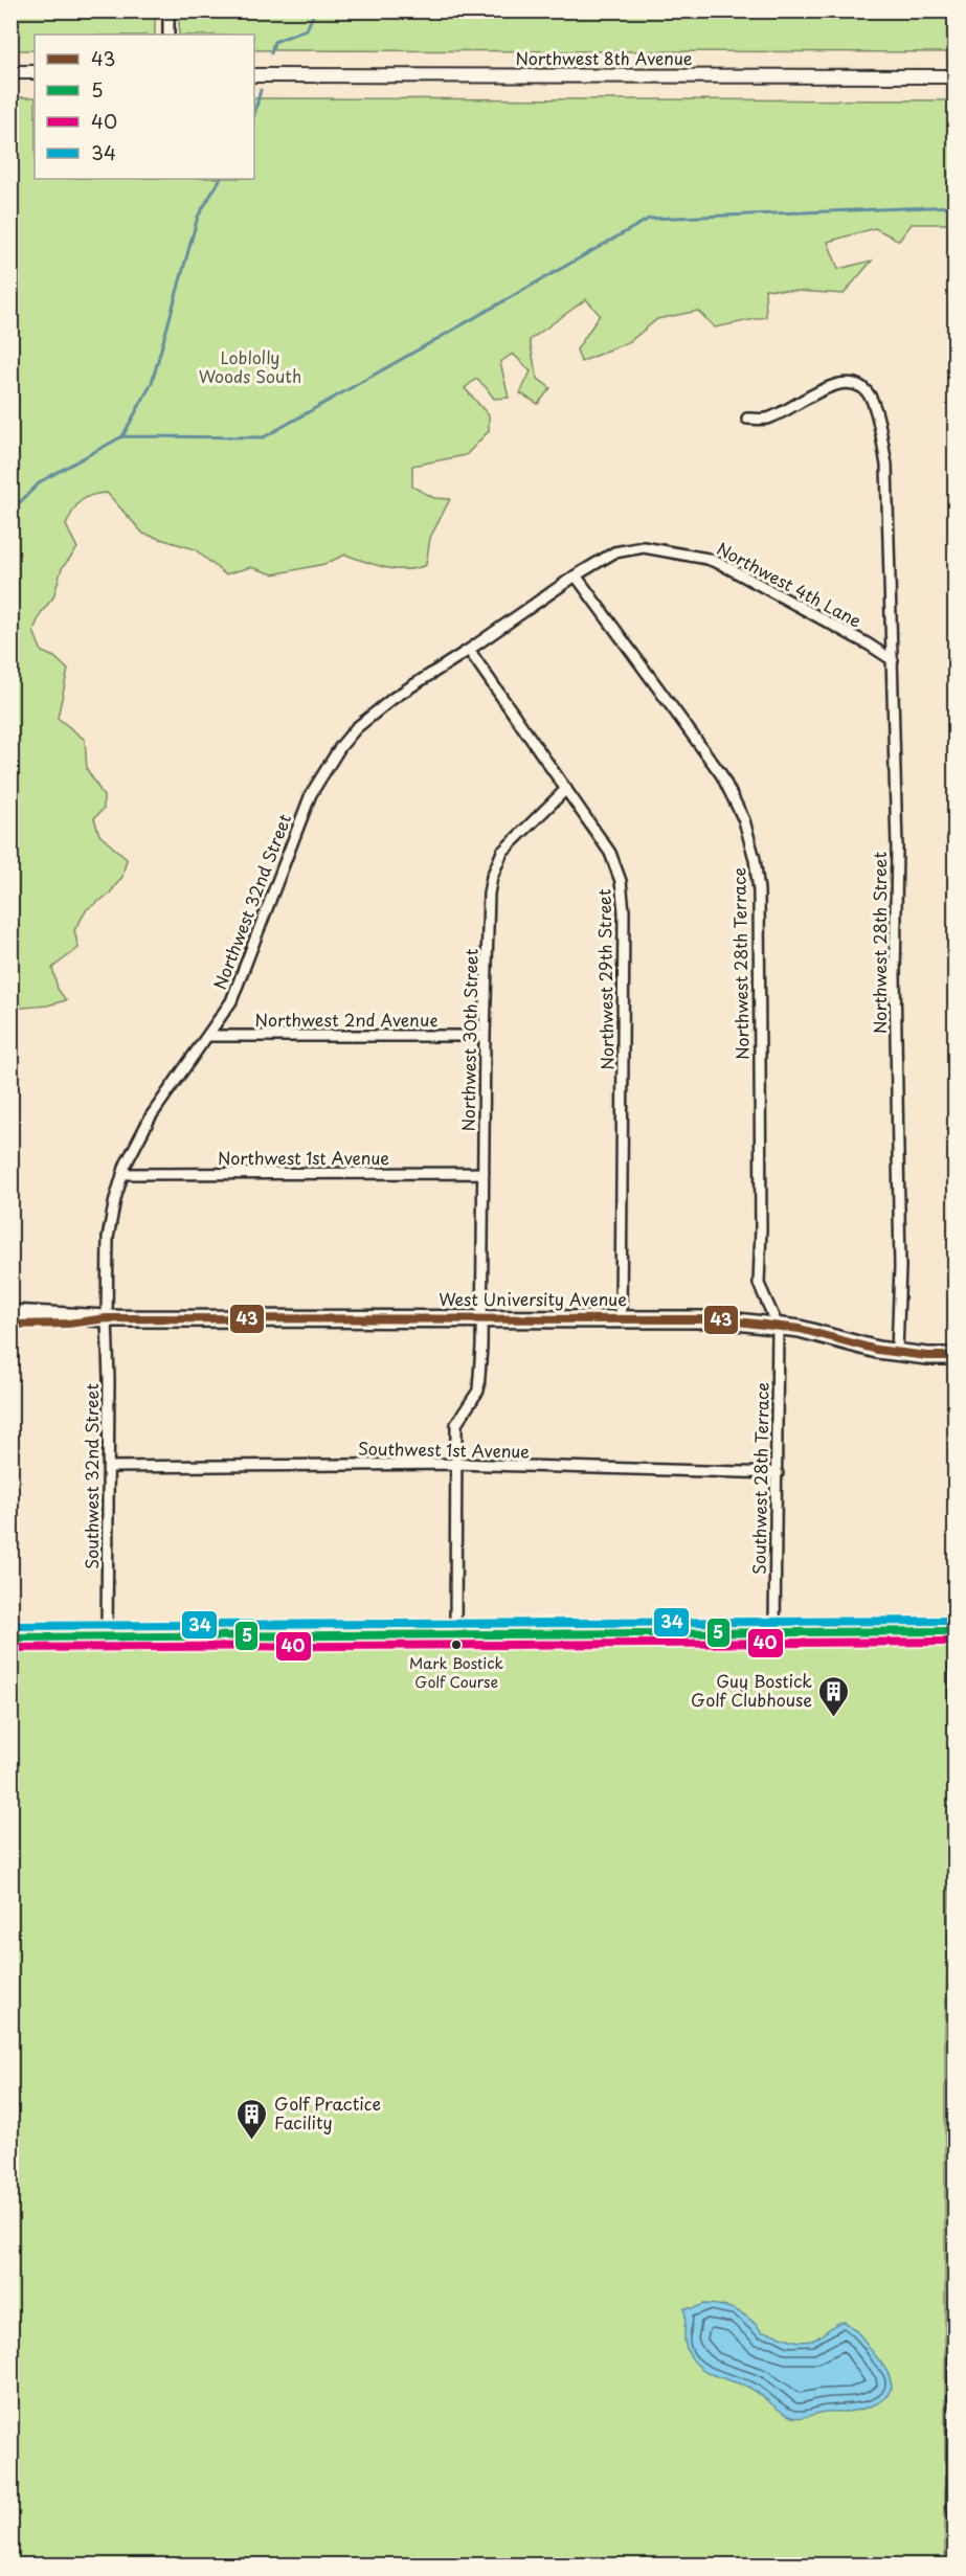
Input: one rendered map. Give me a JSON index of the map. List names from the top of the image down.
{
  "streets": {
    "main road": ["West University Avenue"],
    "street": [
      "Northwest 8th Avenue",
      "Northwest 4th Lane",
      "Northwest 32nd Street",
      "Northwest 28th Street",
      "Northwest 28th Terrace",
      "Northwest 29th Street",
      "Northwest 2nd Avenue",
      "Northwest 30th Street",
      "Northwest 1st Avenue",
      "Southwest 1st Avenue",
      "Southwest 32nd Street",
      "Southwest 28th Terrace"
    ]
  },
  "crossings": [
    ["Northwest 4th Lane", "Northwest 32nd Street"],
    ["Northwest 4th Lane", "Northwest 28th Street"],
    ["Northwest 4th Lane", "Northwest 28th Terrace"],
    ["Northwest 4th Lane", "Northwest 29th Street"],
    ["Northwest 32nd Street", "Northwest 29th Street"],
    ["Northwest 32nd Street", "Northwest 2nd Avenue"],
    ["Northwest 32nd Street", "Northwest 1st Avenue"],
    ["Northwest 32nd Street", "West University Avenue"],
    ["Northwest 32nd Street", "Southwest 32nd Street"],
    ["Northwest 28th Street", "West University Avenue"],
    ["Northwest 28th Terrace", "West University Avenue"],
    ["Northwest 28th Terrace", "Southwest 28th Terrace"],
    ["Northwest 29th Street", "Northwest 30th Street"],
    ["Northwest 29th Street", "West University Avenue"],
    ["Northwest 2nd Avenue", "Northwest 30th Street"],
    ["Northwest 30th Street", "Northwest 1st Avenue"],
    ["Northwest 30th Street", "West University Avenue"],
    ["Northwest 30th Street", "Southwest 1st Avenue"],
    ["West University Avenue", "Southwest 32nd Street"],
    ["West University Avenue", "Southwest 28th Terrace"],
    ["Southwest 1st Avenue", "Southwest 32nd Street"],
    ["Southwest 1st Avenue", "Southwest 28th Terrace"]
  ],
  "parks": ["Loblolly Woods South"],
  "places": {
    "other": ["Mark Bostick Golf Course"],
    "building": ["Guy Bostick Golf Clubhouse", "Golf Practice Facility"]
  },
  "lines": [
    "transit line 43",
    "transit line 34",
    "transit line 5",
    "transit line 40"
  ],
  "legend": [
    "43",
    "5",
    "40",
    "34"
  ]
}
